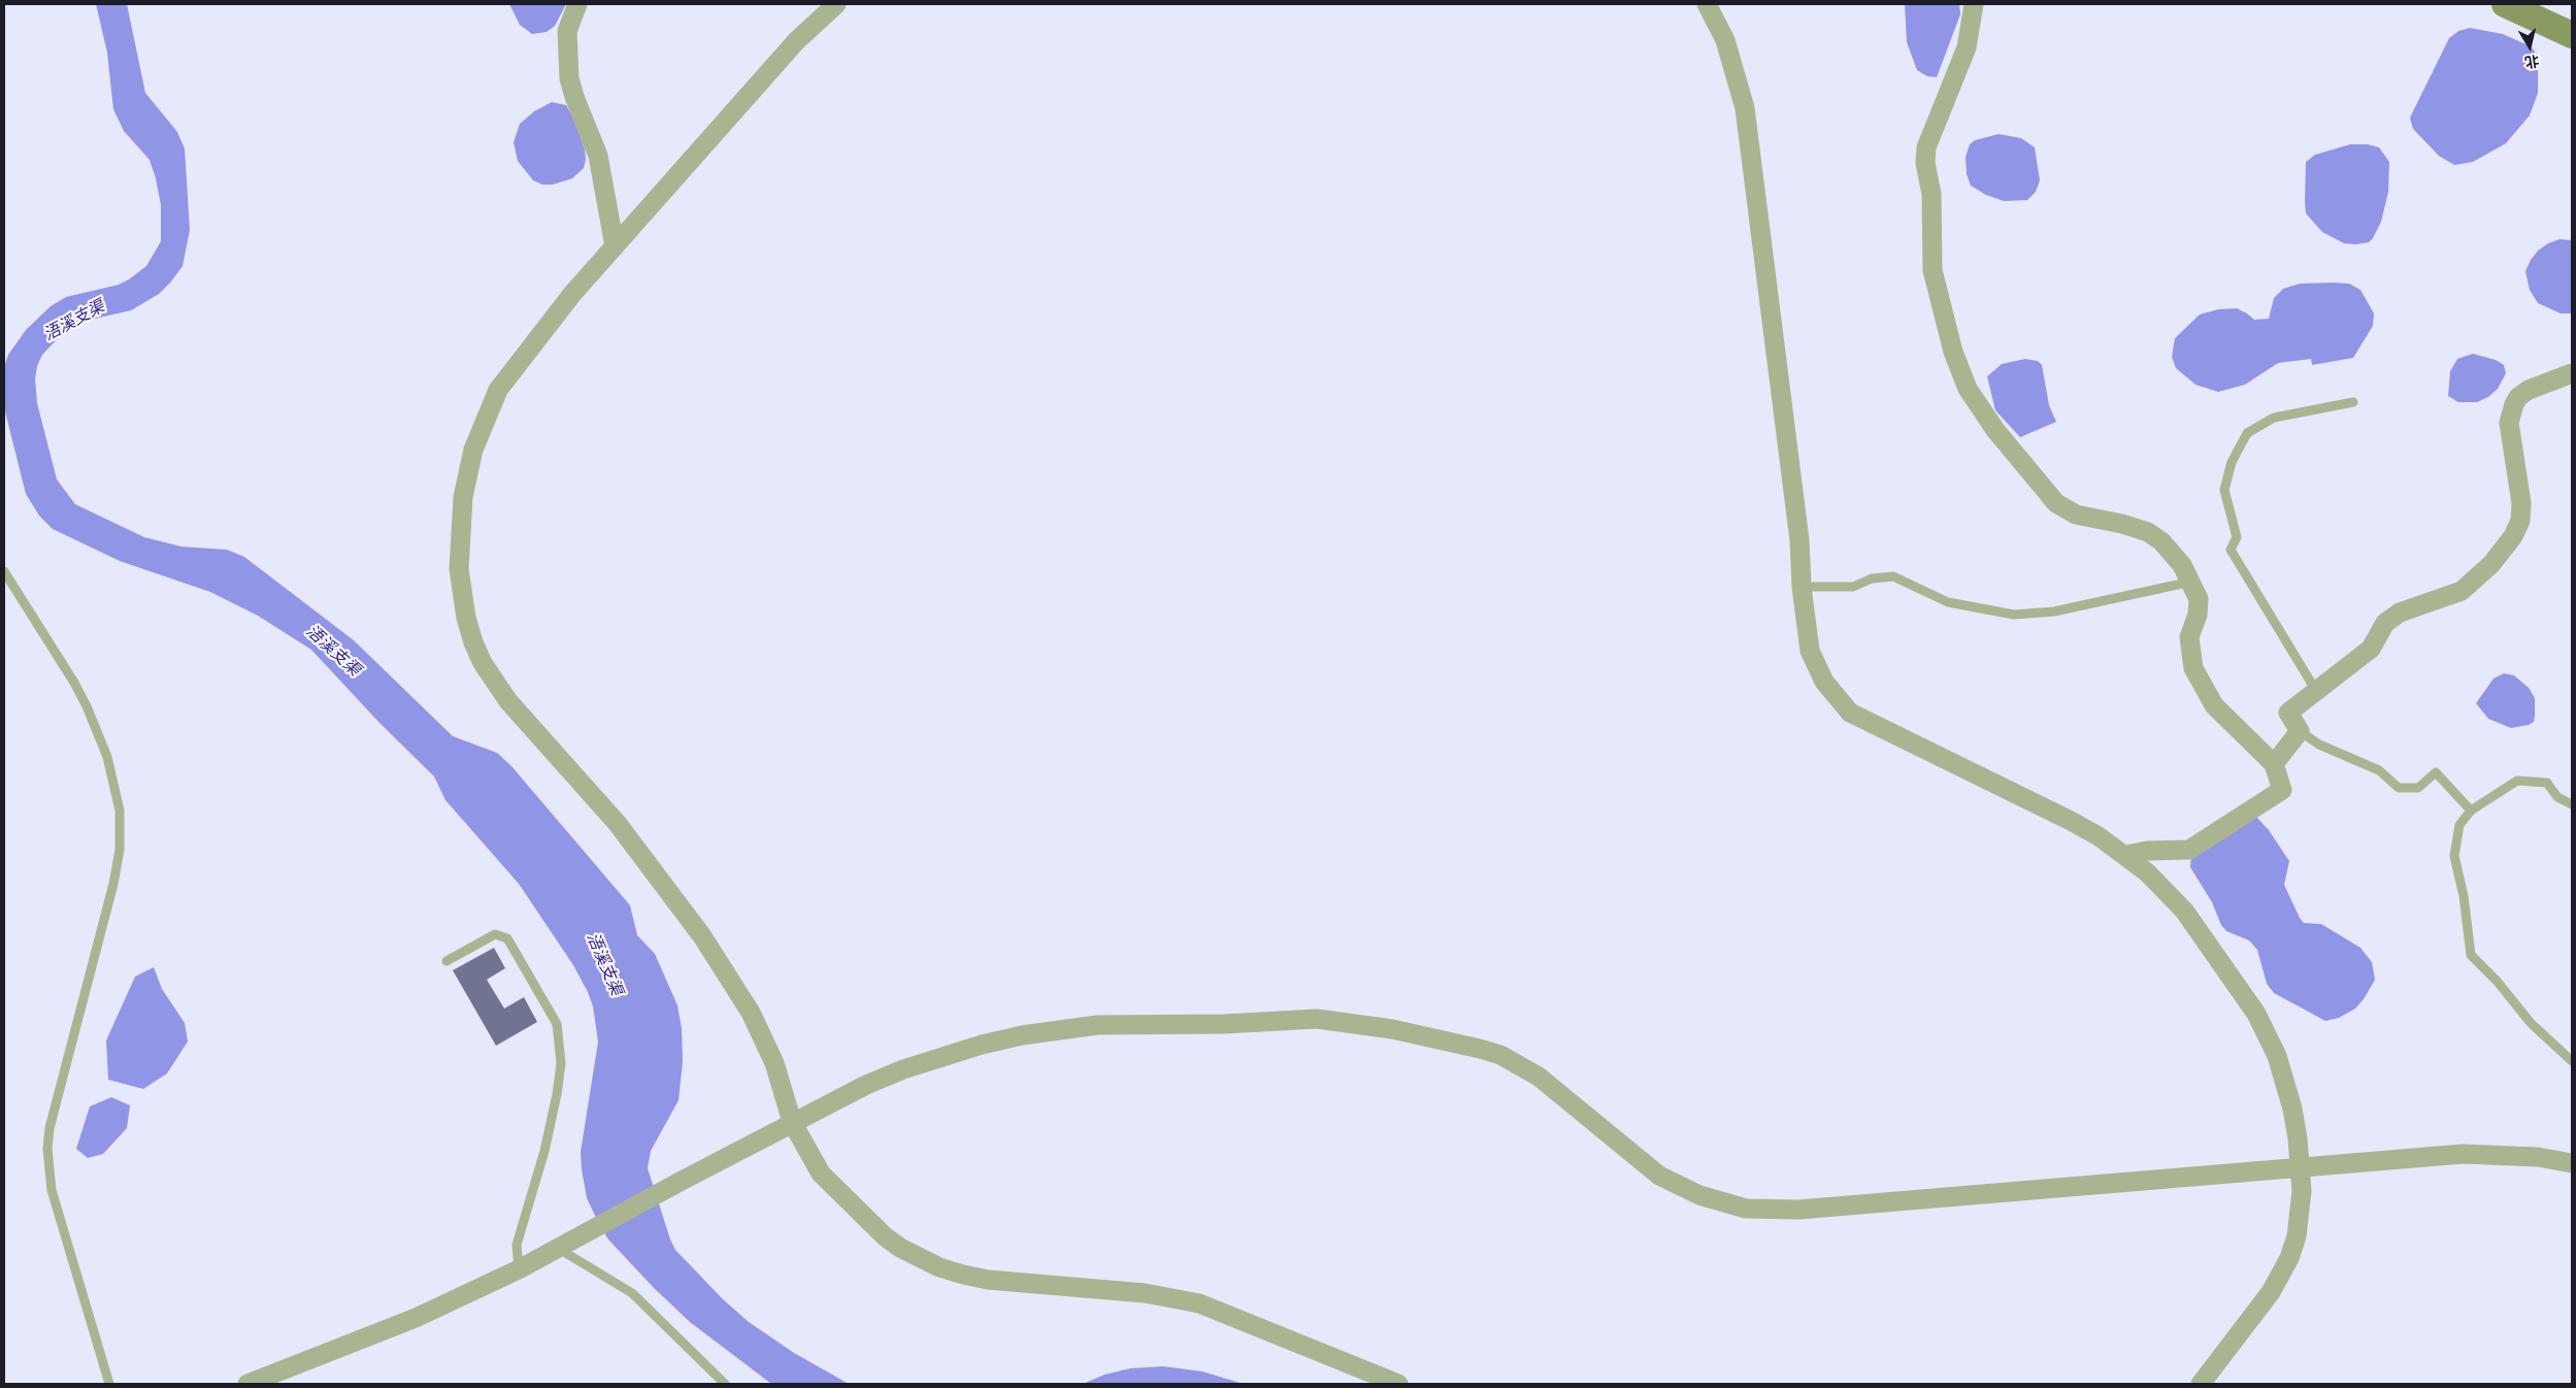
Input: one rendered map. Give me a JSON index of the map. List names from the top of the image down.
{
  "water": ["浯溪支渠"],
  "north": "bottom"
}
